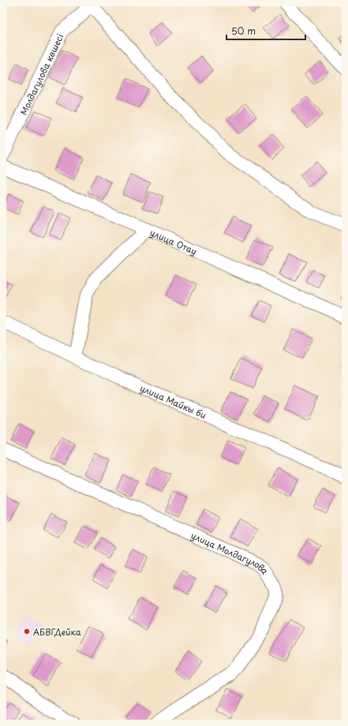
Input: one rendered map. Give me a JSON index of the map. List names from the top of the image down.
{
  "streets": {
    "street": [
      "Молдагулова көшесі",
      "улица Отау",
      "улица Майкы би",
      "улица Молдагулова"
    ]
  },
  "places": ["АБВГДейка"],
  "scale_bar": "50 m"
}
